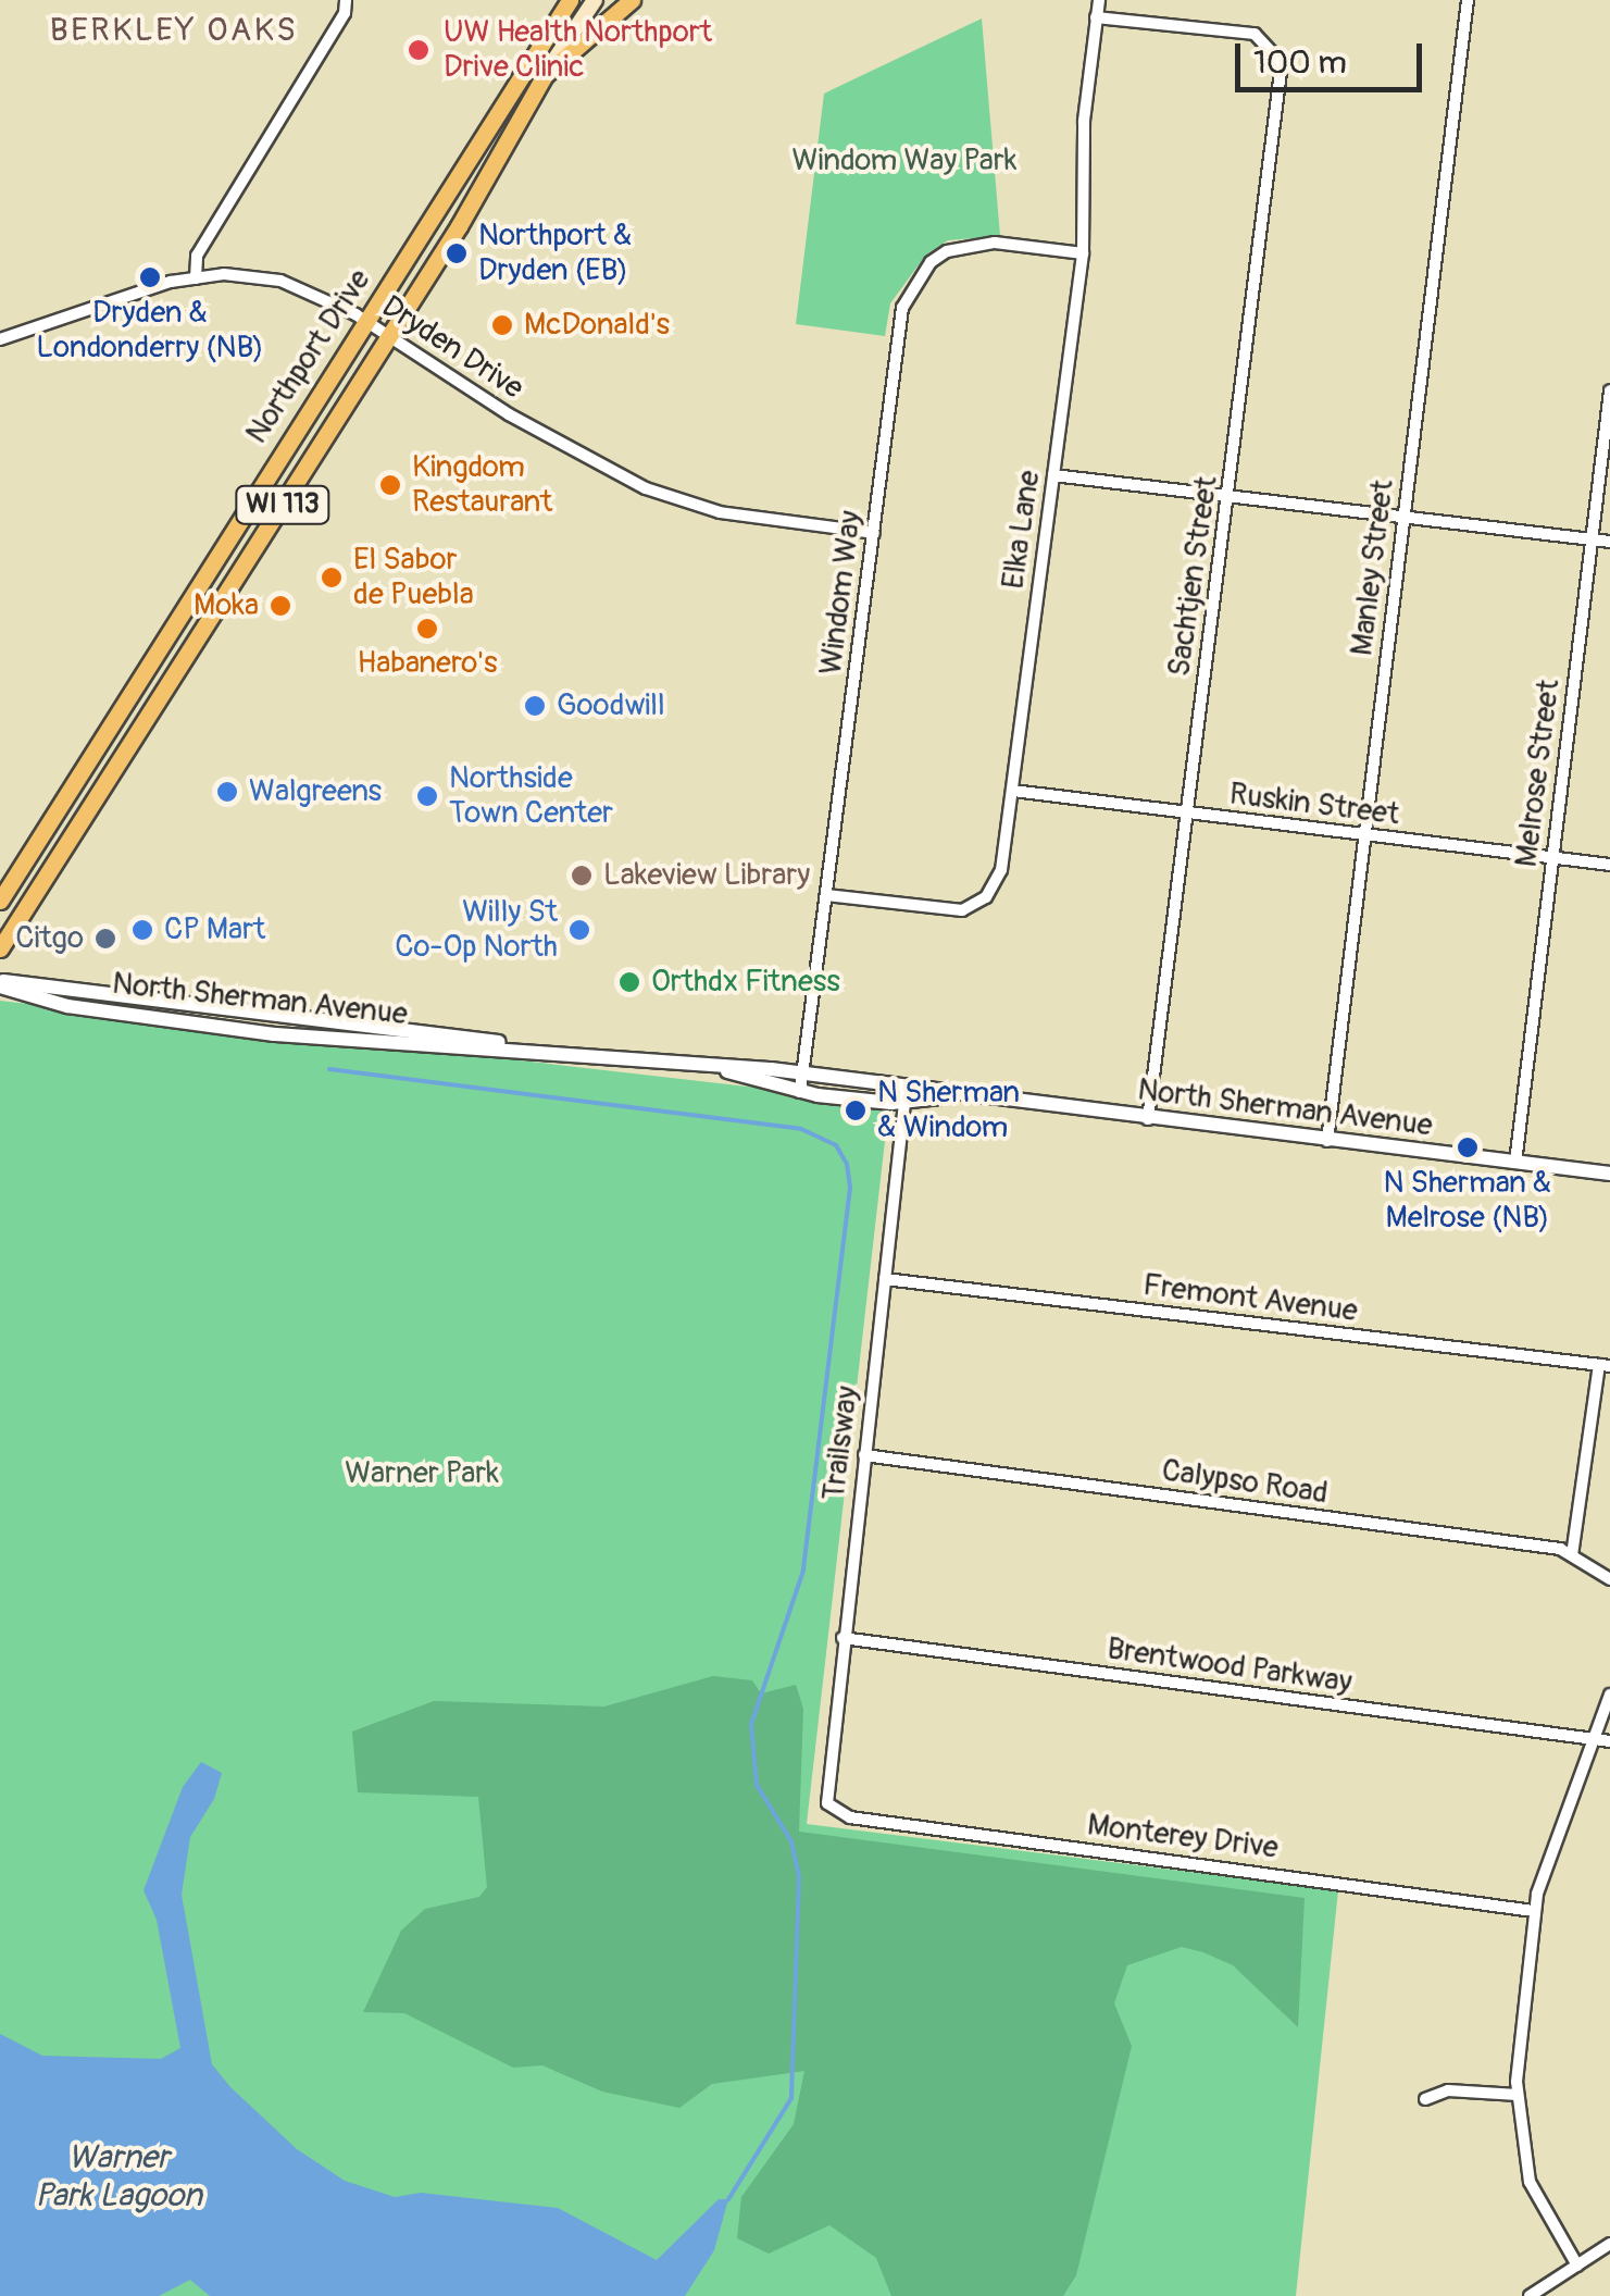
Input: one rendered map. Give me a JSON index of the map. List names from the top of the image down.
{
  "streets": {
    "main road": ["Northport Drive", "WI 113"],
    "street": [
      "Dryden Drive",
      "Elka Lane",
      "Manley Street",
      "Sachtjen Street",
      "Windom Way",
      "Melrose Street",
      "Ruskin Street",
      "North Sherman Avenue",
      "Fremont Avenue",
      "Trailsway",
      "Calypso Road",
      "Brentwood Parkway",
      "Monterey Drive"
    ]
  },
  "crossings": [
    ["Dryden Drive", "Northport Drive"],
    ["Dryden Drive", "Windom Way"],
    ["Northport Drive", "WI 113"],
    ["Elka Lane", "Sachtjen Street"],
    ["Elka Lane", "Windom Way"],
    ["Elka Lane", "Ruskin Street"],
    ["Manley Street", "Ruskin Street"],
    ["Manley Street", "North Sherman Avenue"],
    ["Sachtjen Street", "Ruskin Street"],
    ["Sachtjen Street", "North Sherman Avenue"],
    ["Windom Way", "North Sherman Avenue"],
    ["Melrose Street", "Ruskin Street"],
    ["Melrose Street", "North Sherman Avenue"],
    ["North Sherman Avenue", "Trailsway"],
    ["Fremont Avenue", "Trailsway"],
    ["Trailsway", "Calypso Road"],
    ["Trailsway", "Brentwood Parkway"],
    ["Trailsway", "Monterey Drive"]
  ],
  "districts": ["BERKLEY OAKS"],
  "water": ["Warner Park Lagoon"],
  "parks": ["Windom Way Park", "Warner Park"],
  "places": [
    "UW Health Northport Drive Clinic",
    "Northport & Dryden (EB)",
    "Dryden & Londonderry (NB)",
    "McDonald's",
    "Kingdom Restaurant",
    "El Sabor de Puebla",
    "Moka",
    "Habanero's",
    "Goodwill",
    "Walgreens",
    "Northside Town Center",
    "Lakeview Library",
    "CP Mart",
    "Willy St Co-Op North",
    "Citgo",
    "Orthdx Fitness",
    "N Sherman & Windom",
    "N Sherman & Melrose (NB)"
  ],
  "scale_bar": "100 m"
}
